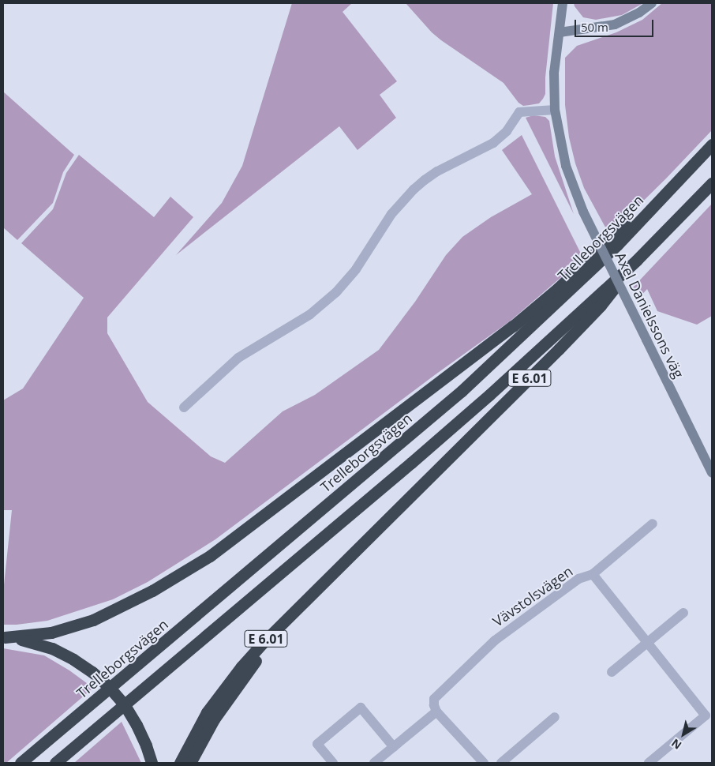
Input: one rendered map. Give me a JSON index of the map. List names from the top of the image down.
{
  "streets": {
    "highway": ["Trelleborgsvägen", "E 6.01"],
    "street": ["Axel Danielssons väg", "Vävstolsvägen"]
  },
  "scale_bar": "50 m",
  "north": "bottom left"
}
